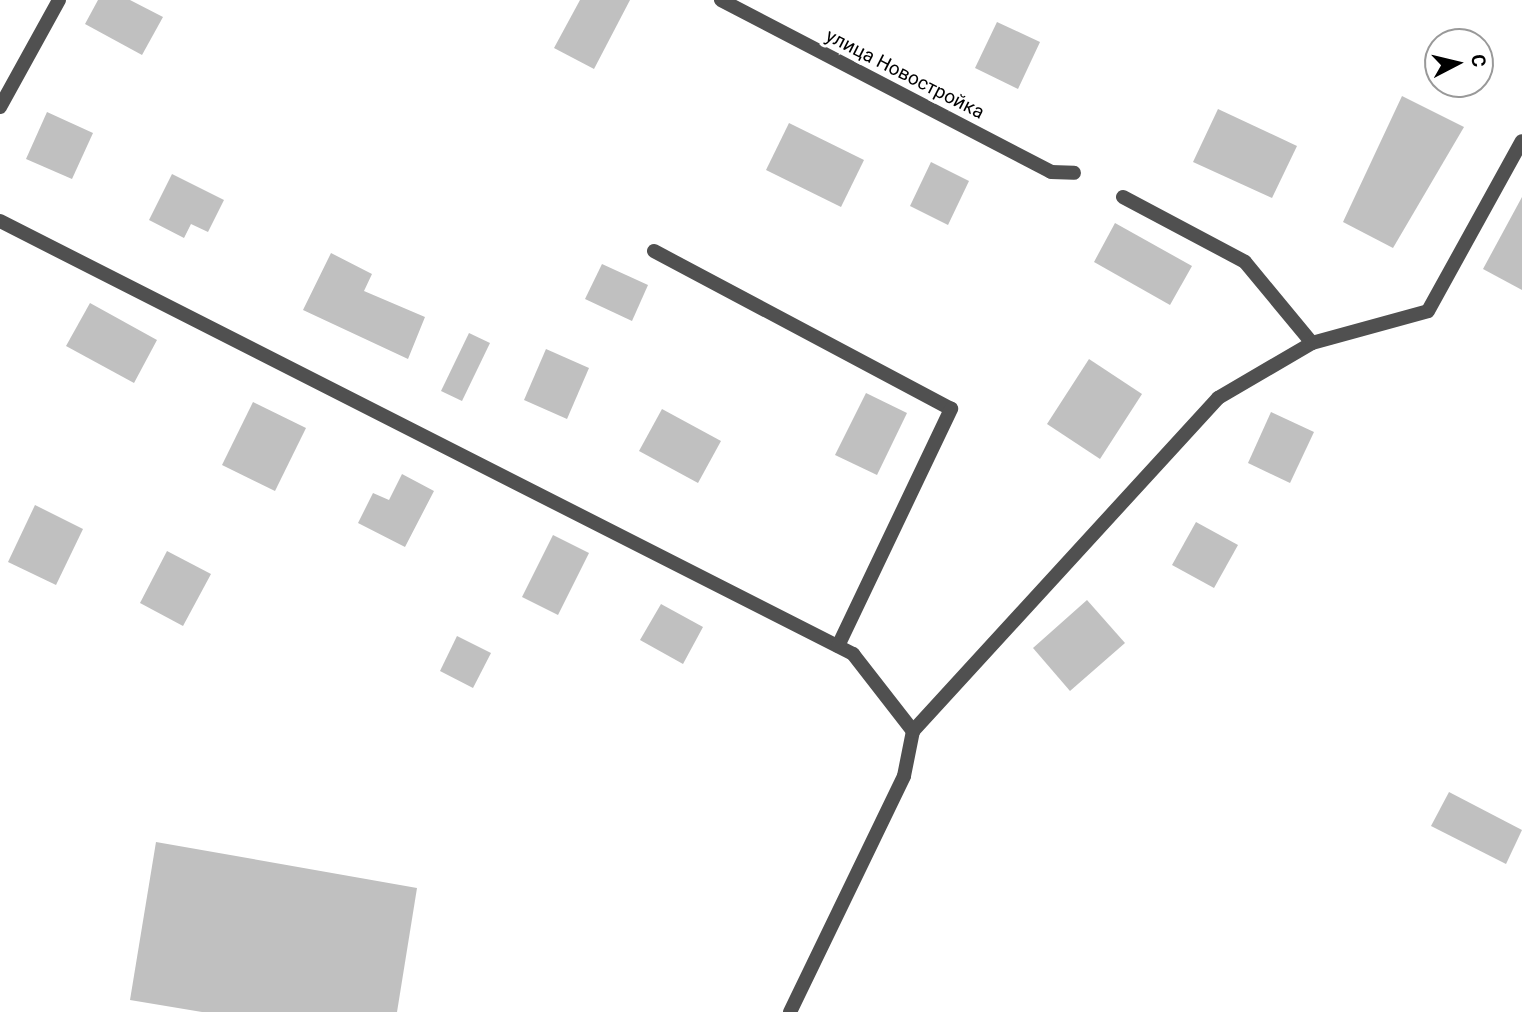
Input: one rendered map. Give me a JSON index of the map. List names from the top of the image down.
{
  "streets": {
    "street": ["улица Новостройка"]
  },
  "north": "right"
}
